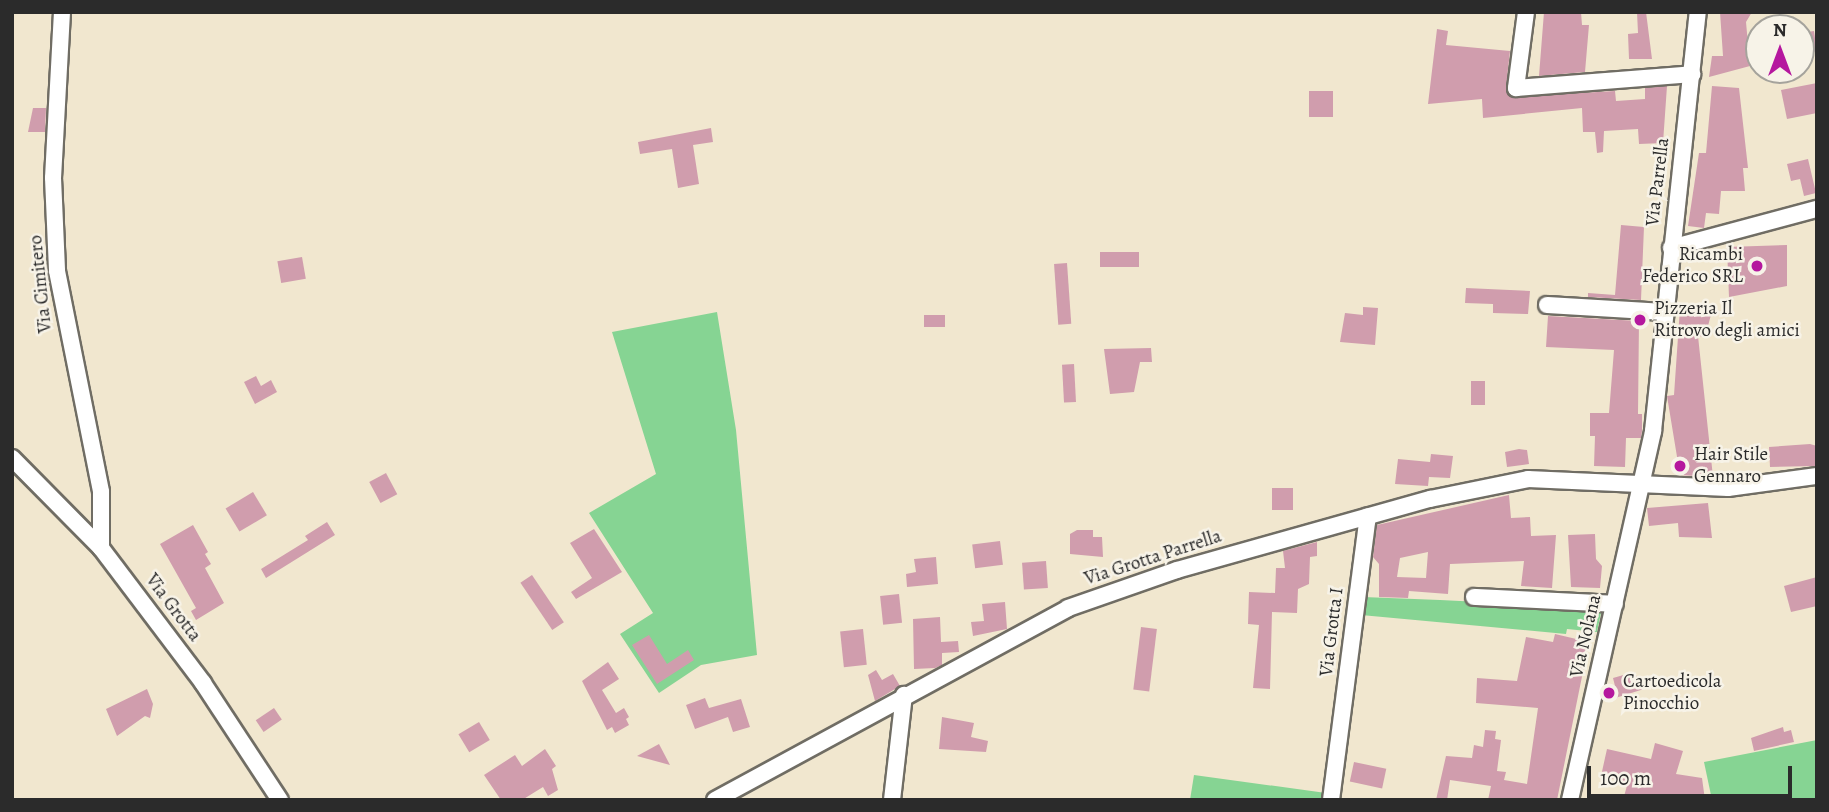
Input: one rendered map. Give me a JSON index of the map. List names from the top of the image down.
{
  "streets": {
    "street": [
      "Via Parrella",
      "Via Cimitero",
      "Via Grotta Parrella",
      "Via Grotta",
      "Via Grotta I",
      "Via Nolana"
    ]
  },
  "crossings": [
    ["Via Parrella", "Via Grotta Parrella"],
    ["Via Parrella", "Via Nolana"],
    ["Via Cimitero", "Via Grotta"],
    ["Via Grotta Parrella", "Via Grotta I"],
    ["Via Grotta Parrella", "Via Nolana"]
  ],
  "places": [
    "Ricambi Federico SRL",
    "Pizzeria Il Ritrovo degli amici",
    "Hair Stile Gennaro",
    "Cartoedicola Pinocchio"
  ],
  "scale_bar": "100 m",
  "north": "top"
}
